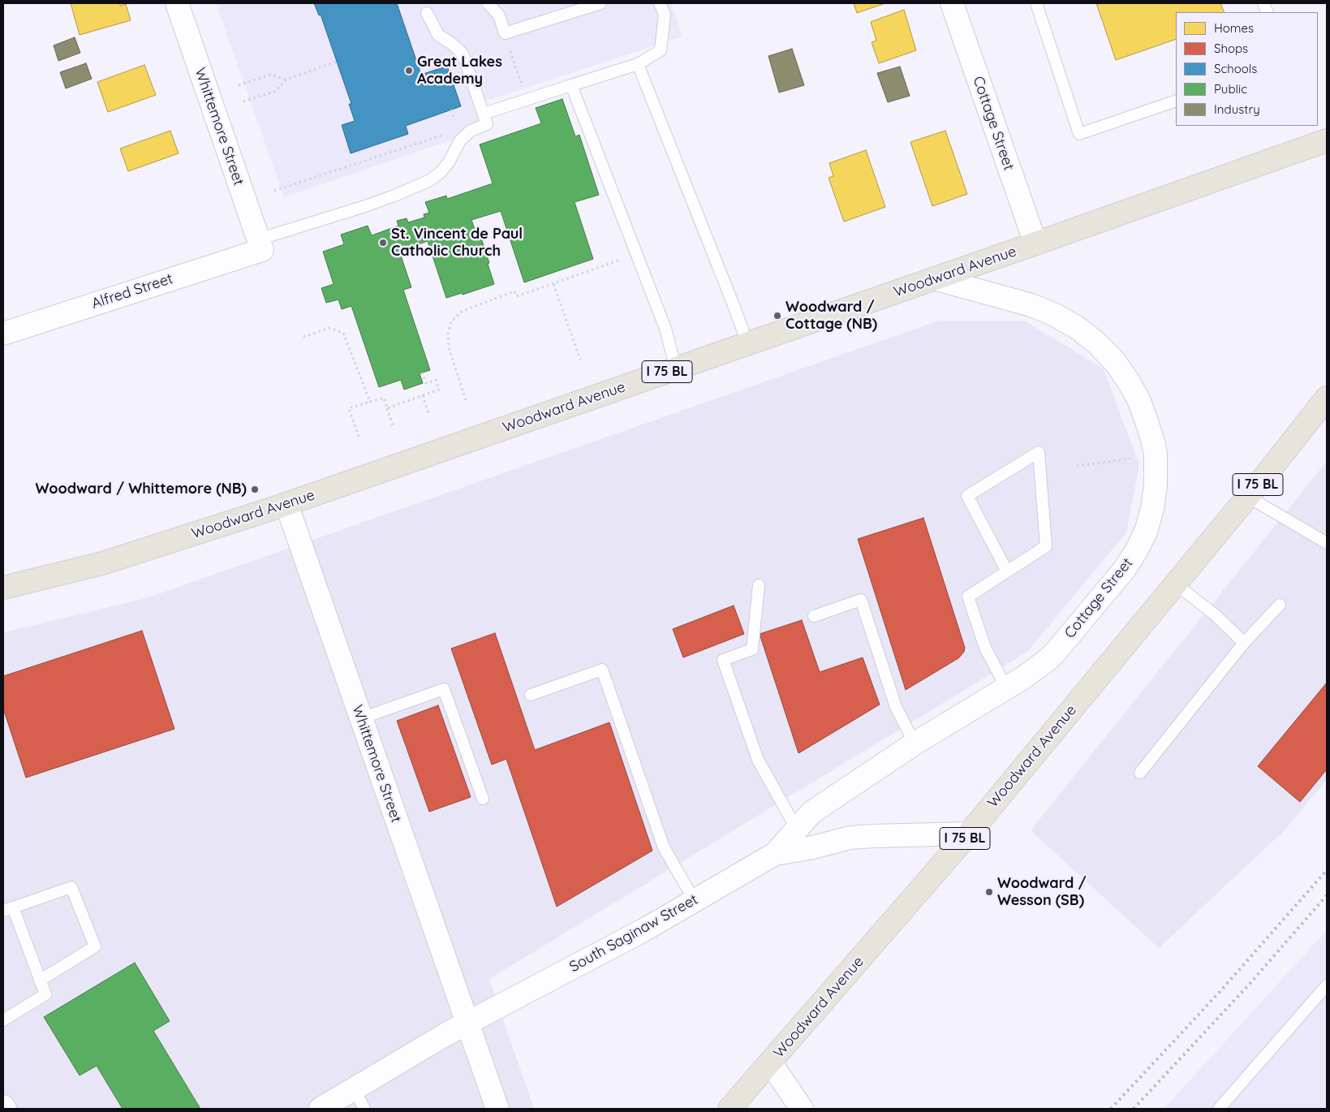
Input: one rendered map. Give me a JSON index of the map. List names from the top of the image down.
{
  "streets": {
    "main road": ["Woodward Avenue", "I 75 BL"],
    "street": [
      "Cottage Street",
      "Whittemore Street",
      "Alfred Street",
      "South Saginaw Street"
    ]
  },
  "crossings": [
    ["Cottage Street", "Woodward Avenue"],
    ["Cottage Street", "South Saginaw Street"],
    ["Whittemore Street", "Woodward Avenue"],
    ["Whittemore Street", "Alfred Street"],
    ["Whittemore Street", "South Saginaw Street"],
    ["Woodward Avenue", "South Saginaw Street"]
  ],
  "places": [
    "Great Lakes Academy",
    "St. Vincent de Paul Catholic Church",
    "Woodward / Cottage (NB)",
    "Woodward / Whittemore (NB)",
    "Woodward / Wesson (SB)"
  ],
  "legend": [
    "Homes",
    "Shops",
    "Schools",
    "Public",
    "Industry"
  ]
}
